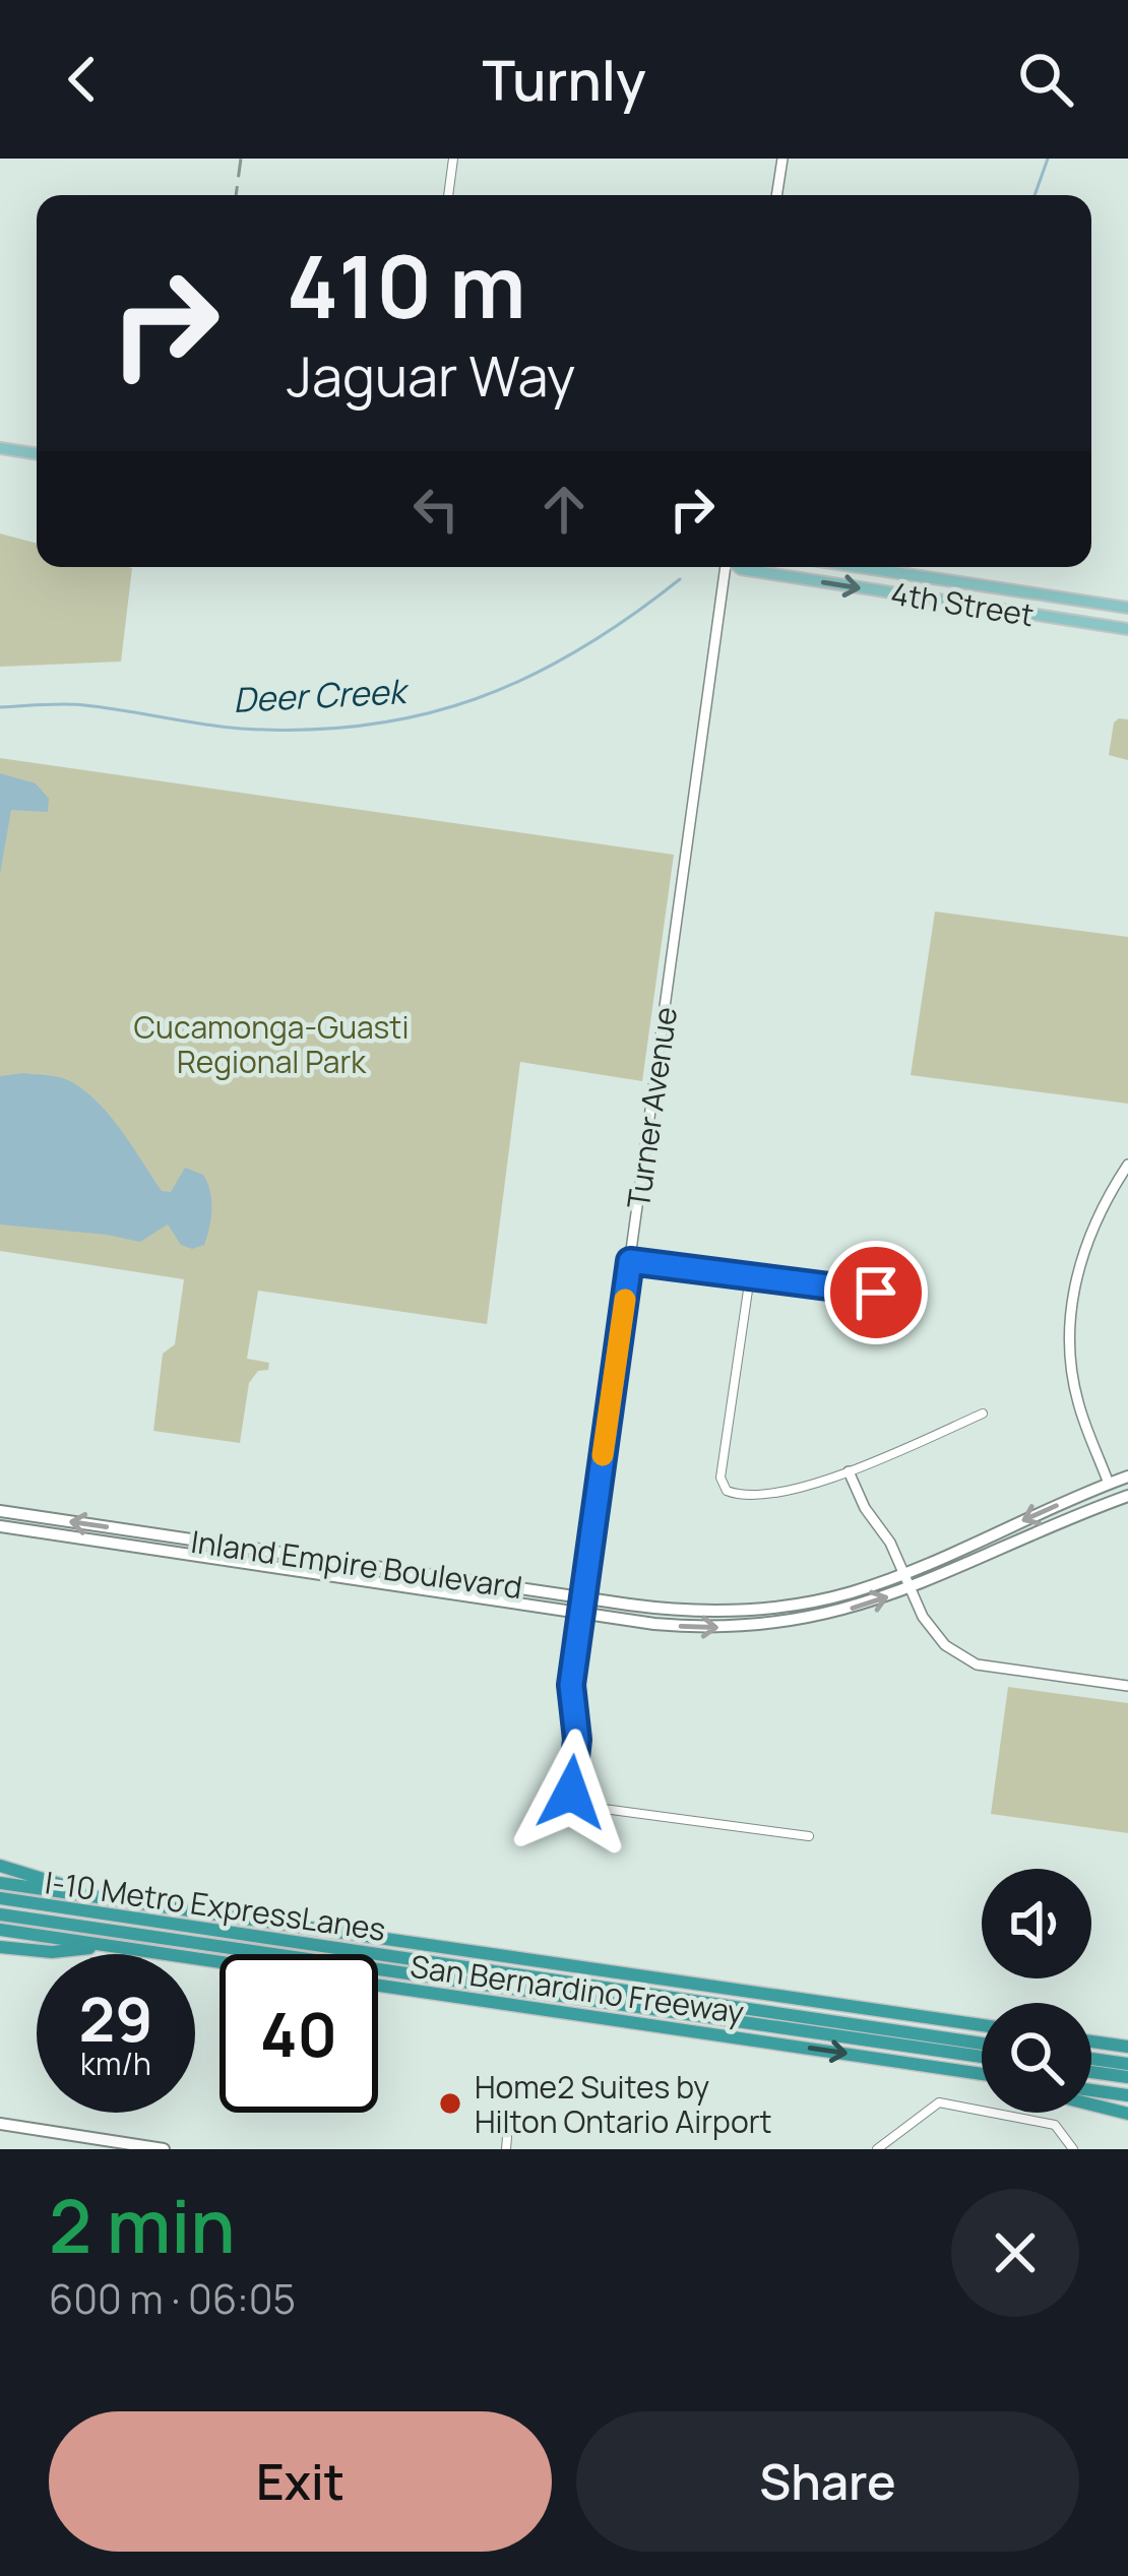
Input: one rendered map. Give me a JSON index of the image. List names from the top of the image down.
{
  "streets": {
    "highway": ["I-10 Metro ExpressLanes", "San Bernardino Freeway"],
    "main road": ["4th Street", "Inland Empire Boulevard"],
    "street": ["Turner Avenue"]
  },
  "crossings": [
    ["Turner Avenue", "Inland Empire Boulevard"]
  ],
  "water": ["Deer Creek"],
  "parks": ["Cucamonga-Guasti Regional Park"],
  "places": ["Home2 Suites by Hilton Ontario Airport"],
  "page": {
    "header": "Turnly",
    "turn": ["410 m", "Jaguar Way"],
    "speed": "29 km/h",
    "limit": "40",
    "heading": ["2 min", "600 m · 06:05"],
    "buttons": ["Exit", "Share"]
  }
}
